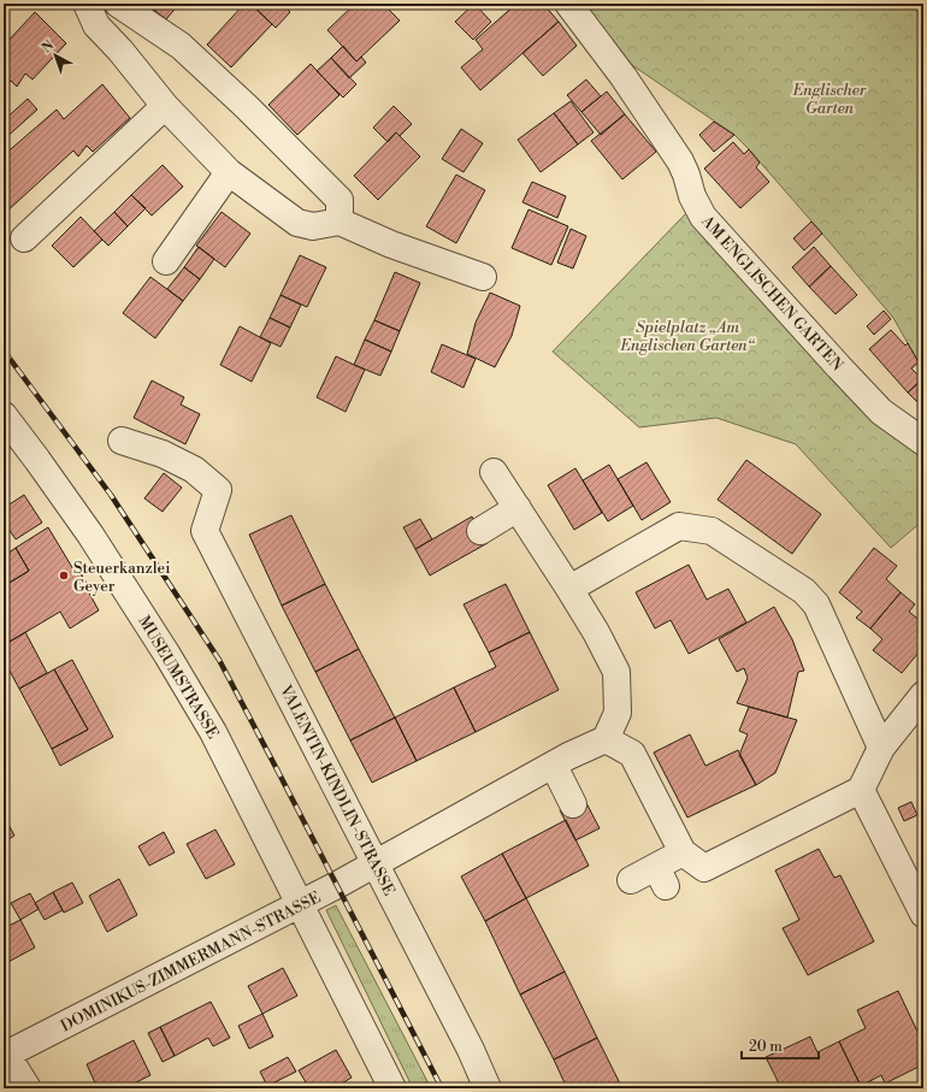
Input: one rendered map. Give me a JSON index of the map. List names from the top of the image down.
{
  "streets": {
    "street": [
      "AM ENGLISCHEN GARTEN",
      "MUSEUMSTRASSE",
      "VALENTIN-KINDLIN-STRASSE",
      "DOMINIKUS-ZIMMERMANN-STRASSE"
    ]
  },
  "crossings": [
    ["MUSEUMSTRASSE", "DOMINIKUS-ZIMMERMANN-STRASSE"],
    ["VALENTIN-KINDLIN-STRASSE", "DOMINIKUS-ZIMMERMANN-STRASSE"]
  ],
  "parks": ["Englischer Garten", "Spielplatz „Am Englischen Garten“"],
  "places": ["Steuerkanzlei Geyer"],
  "scale_bar": "20 m",
  "north": "top left"
}
